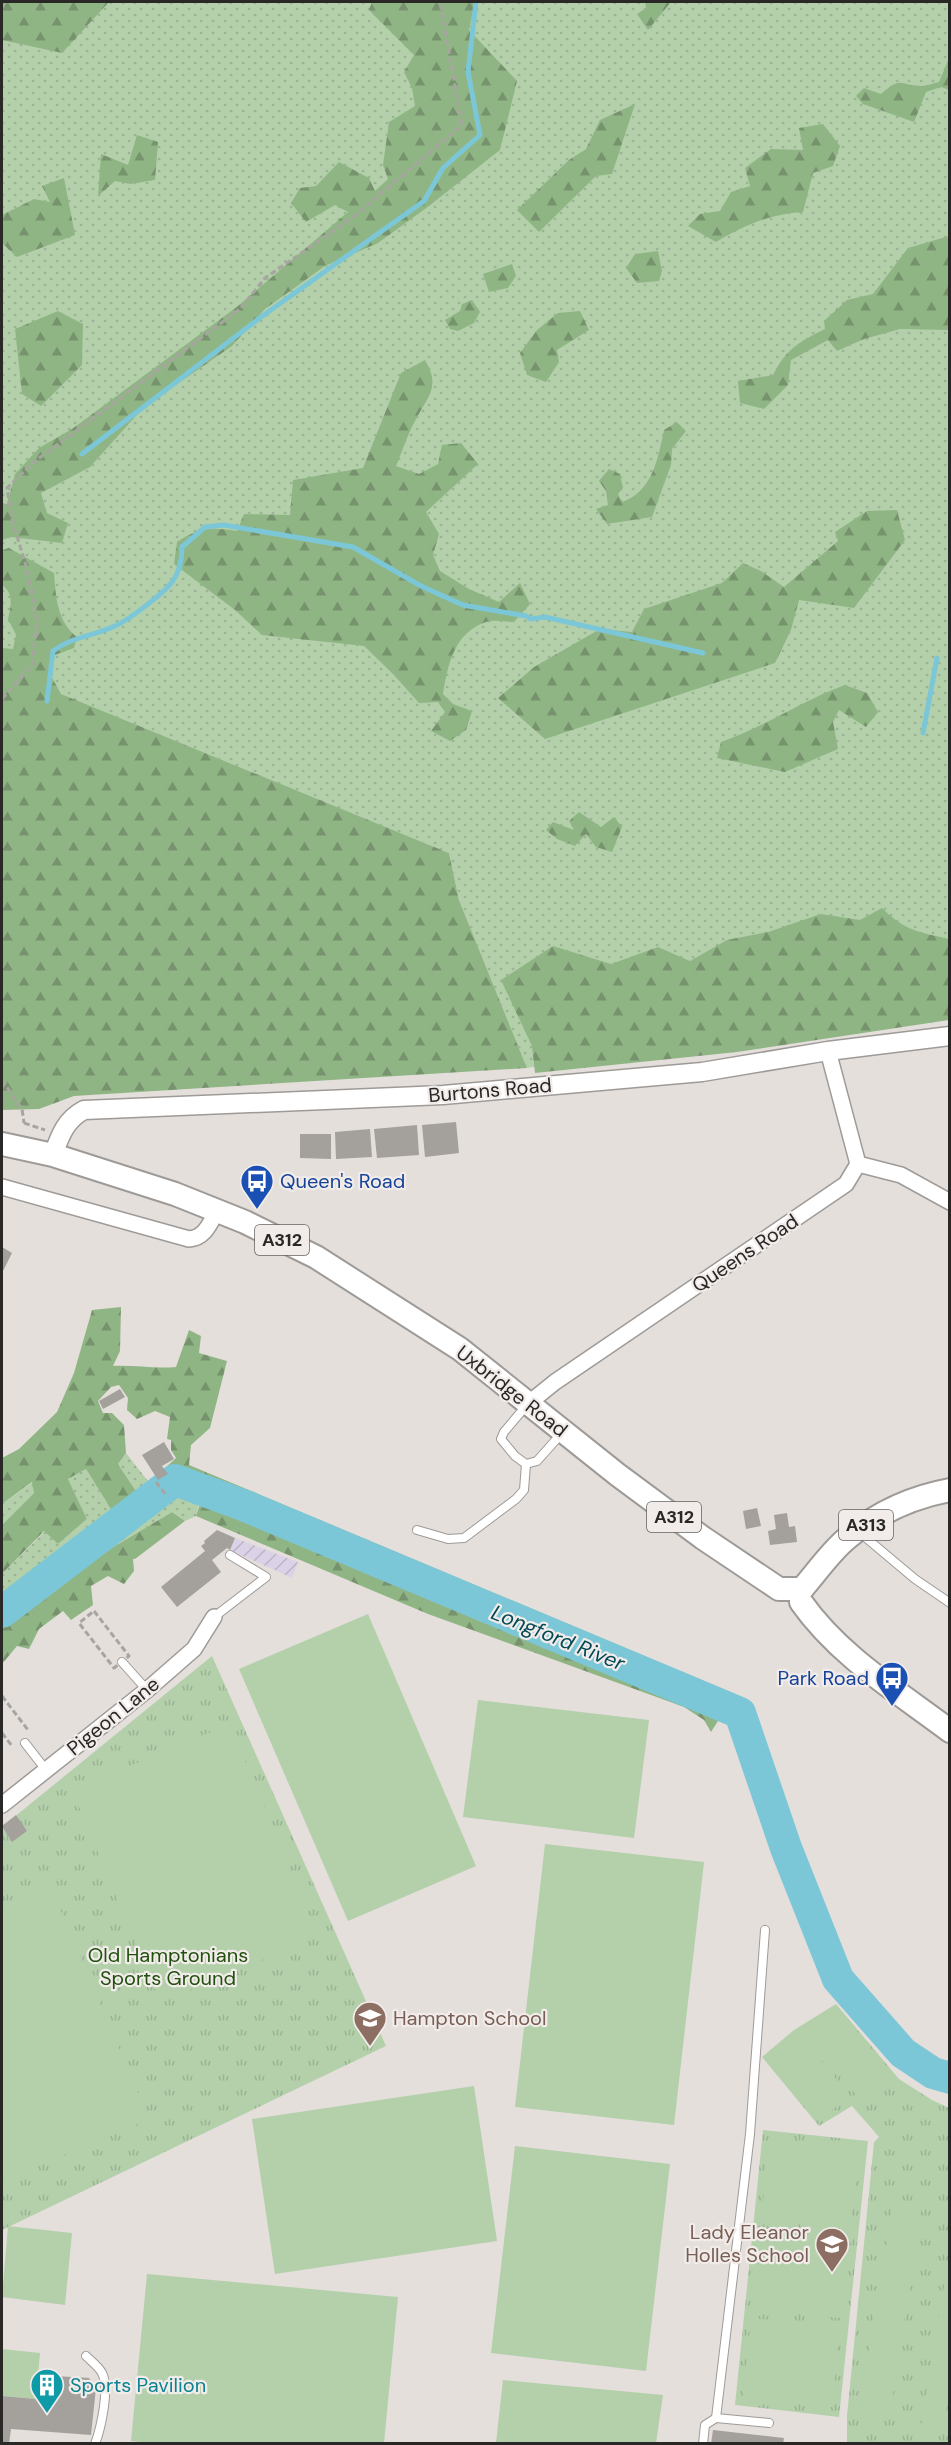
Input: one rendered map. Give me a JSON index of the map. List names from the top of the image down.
{
  "streets": {
    "main road": ["A312", "Uxbridge Road", "A313"],
    "street": ["Burtons Road", "Queens Road", "Pigeon Lane"]
  },
  "crossings": [
    ["Burtons Road", "Uxbridge Road"],
    ["Queens Road", "Uxbridge Road"],
    ["Uxbridge Road", "A313"]
  ],
  "water": ["Longford River"],
  "parks": ["Old Hamptonians Sports Ground"],
  "places": {
    "bus stop": ["Queen's Road", "Park Road"],
    "school or university": ["Hampton School", "Lady Eleanor Holles School"],
    "building": ["Sports Pavilion"]
  }
}
